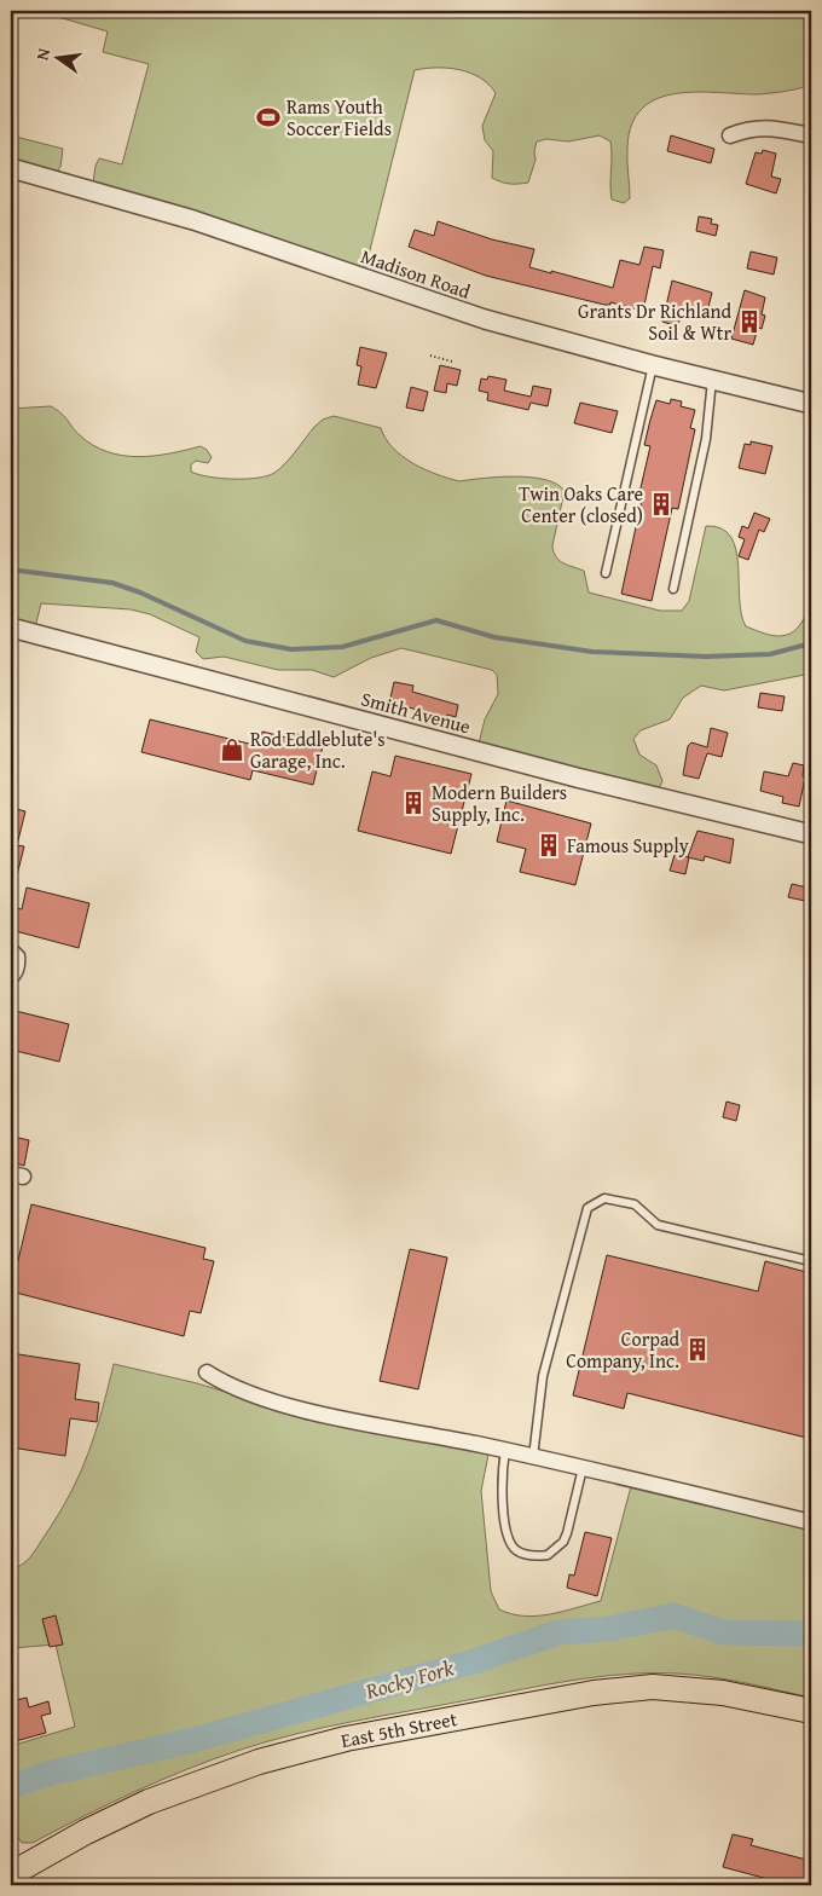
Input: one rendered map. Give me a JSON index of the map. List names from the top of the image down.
{
  "streets": {
    "main road": ["East 5th Street"],
    "street": ["Madison Road", "Smith Avenue"]
  },
  "water": ["Rocky Fork"],
  "places": {
    "sports": ["Rams Youth Soccer Fields"],
    "building": [
      "Grants Dr Richland Soil & Wtr",
      "Twin Oaks Care Center (closed)",
      "Modern Builders Supply, Inc.",
      "Famous Supply",
      "Corpad Company, Inc."
    ],
    "shop": ["Rod Eddleblute's Garage, Inc."]
  },
  "north": "left"
}
